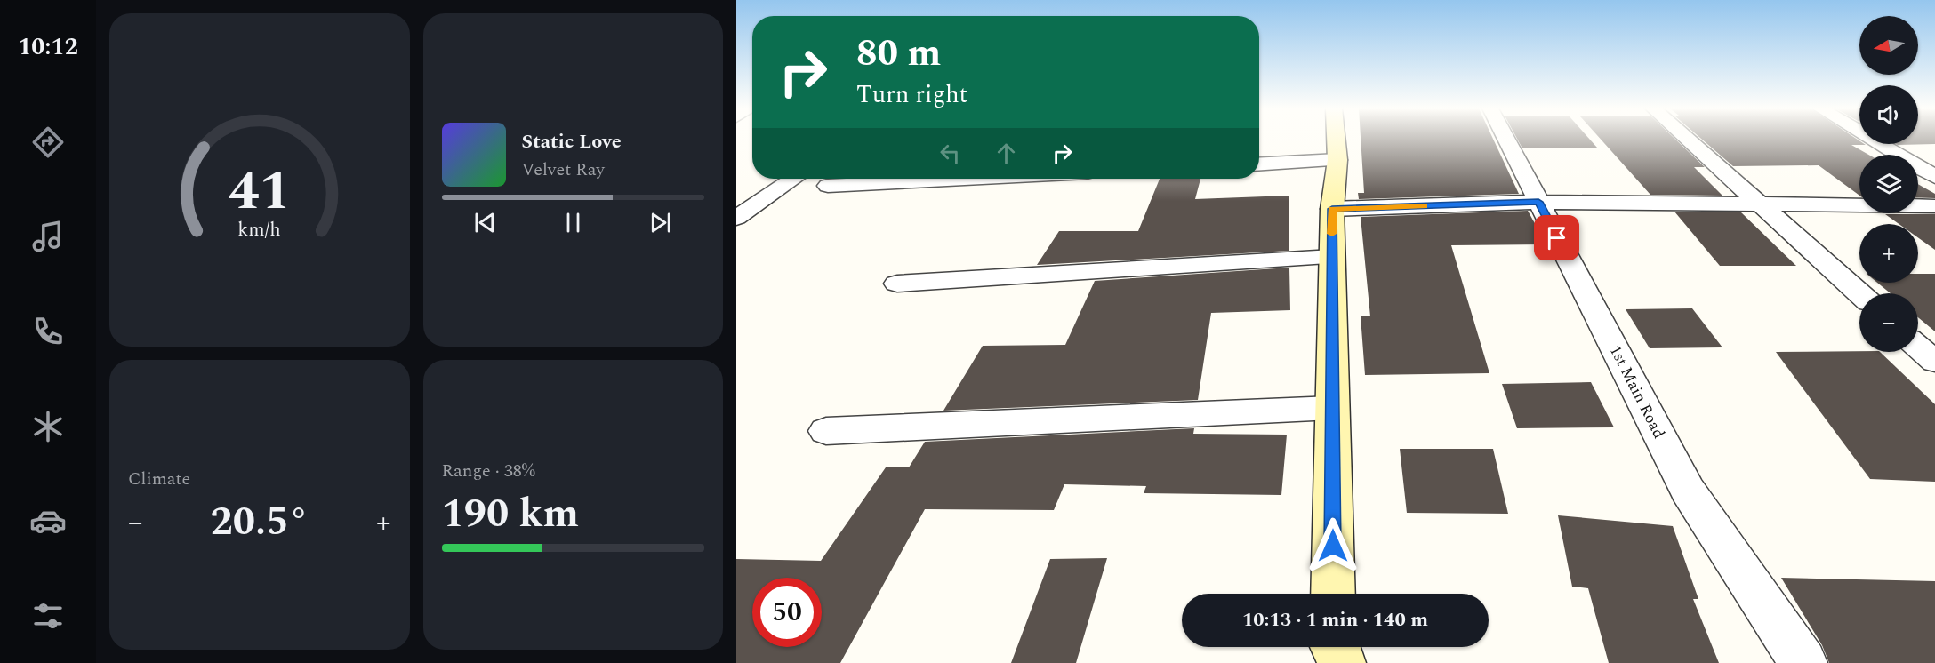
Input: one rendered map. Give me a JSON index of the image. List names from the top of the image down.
{
  "streets": {
    "street": ["1st Main Road"]
  },
  "north": "left",
  "page": {
    "tabs": "10:12",
    "map_buttons": ["+", "−"],
    "turn": ["80 m", "Turn right"],
    "song": ["Static Love", "Velvet Ray"],
    "tile": [
      "Climate",
      ["Range · 38%", "190 km"]
    ],
    "heat": ["−", "20.5°", "+"],
    "limit": "50",
    "trip": "10:13 · 1 min · 140 m",
    "gauge": ["41", "km/h"]
  }
}
